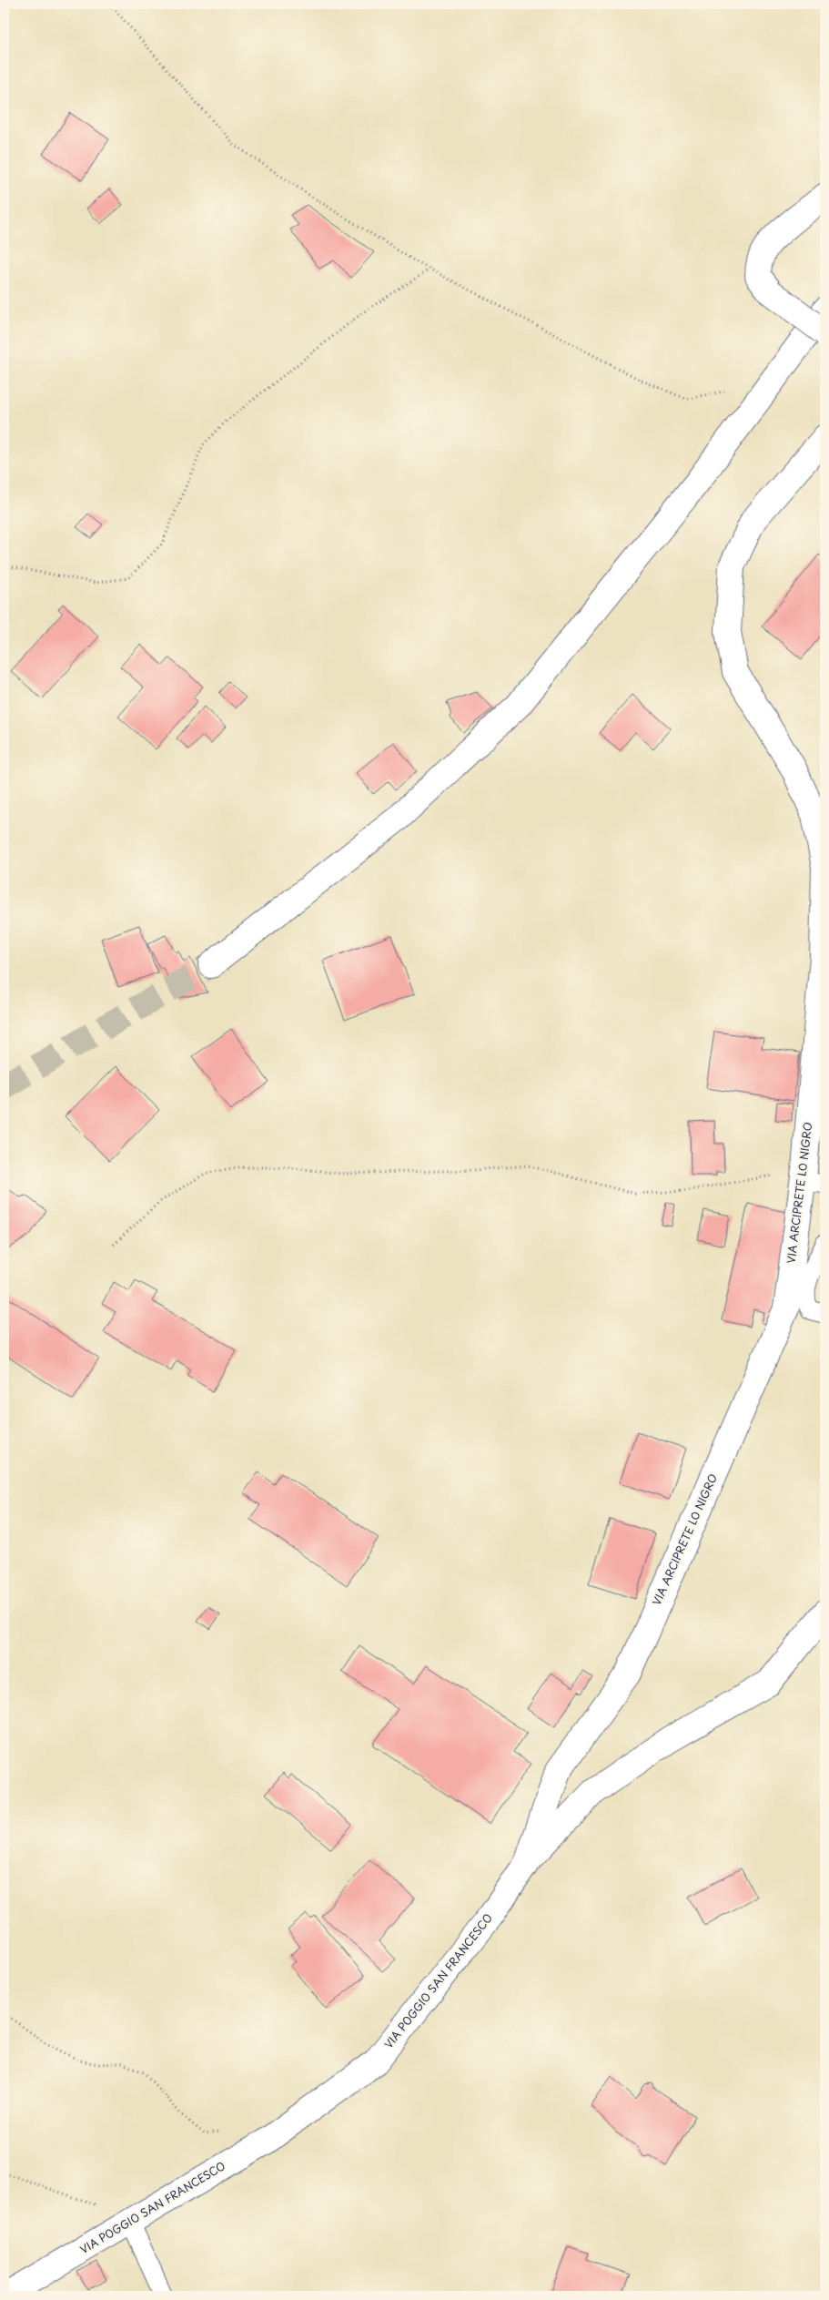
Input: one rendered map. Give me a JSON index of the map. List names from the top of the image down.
{
  "streets": {
    "street": ["VIA ARCIPRETE LO NIGRO", "VIA POGGIO SAN FRANCESCO"]
  },
  "crossings": [
    ["VIA ARCIPRETE LO NIGRO", "VIA POGGIO SAN FRANCESCO"]
  ]
}
